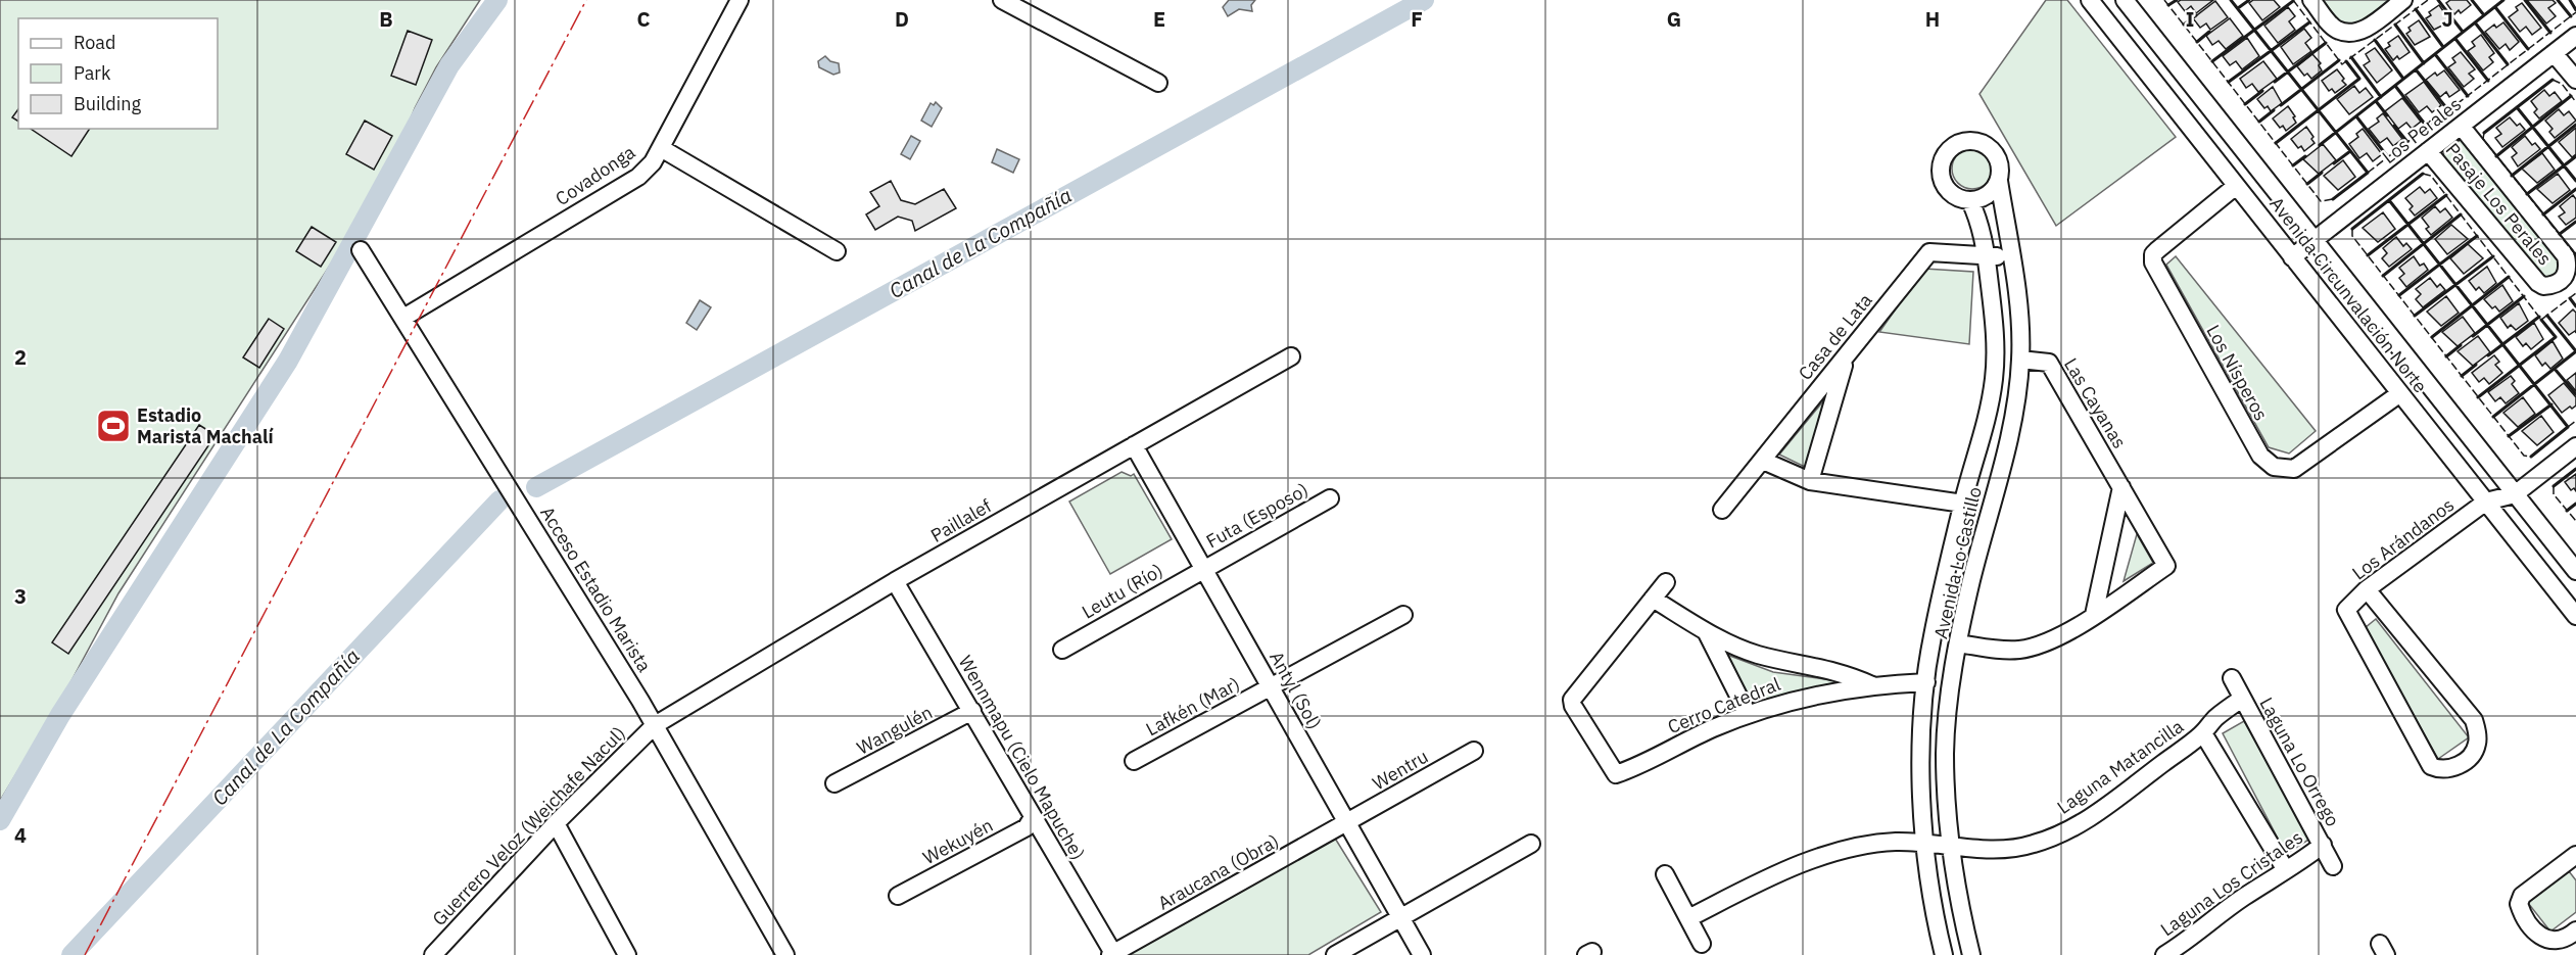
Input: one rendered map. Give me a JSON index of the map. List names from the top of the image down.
{
  "streets": {
    "street": [
      "Los Perales",
      "Covadonga",
      "Pasaje Los Perales",
      "Avenida Circunvalación Norte",
      "Casa de Lata",
      "Los Nísperos",
      "Las Cayanas",
      "Futa (Esposo)",
      "Paillalef",
      "Los Arándanos",
      "Avenida Lo Castillo",
      "Acceso Estadio Marista",
      "Leutu (Río)",
      "Antyl (Sol)",
      "Cerro Catedral",
      "Lafkén (Mar)",
      "Wangulén",
      "Wennmapu (Cielo Mapuche)",
      "Laguna Lo Orrego",
      "Laguna Matancilla",
      "Wentru",
      "Guerrero Veloz (Weichafe Nacul)",
      "Wekuyén",
      "Araucana (Obra)",
      "Laguna Los Cristales"
    ]
  },
  "crossings": [
    ["Los Perales", "Pasaje Los Perales"],
    ["Los Perales", "Avenida Circunvalación Norte"],
    ["Covadonga", "Acceso Estadio Marista"],
    ["Avenida Circunvalación Norte", "Los Nísperos"],
    ["Avenida Circunvalación Norte", "Los Arándanos"],
    ["Casa de Lata", "Avenida Lo Castillo"],
    ["Las Cayanas", "Avenida Lo Castillo"],
    ["Futa (Esposo)", "Leutu (Río)"],
    ["Futa (Esposo)", "Antyl (Sol)"],
    ["Paillalef", "Acceso Estadio Marista"],
    ["Paillalef", "Antyl (Sol)"],
    ["Paillalef", "Wennmapu (Cielo Mapuche)"],
    ["Paillalef", "Guerrero Veloz (Weichafe Nacul)"],
    ["Avenida Lo Castillo", "Cerro Catedral"],
    ["Avenida Lo Castillo", "Laguna Matancilla"],
    ["Acceso Estadio Marista", "Guerrero Veloz (Weichafe Nacul)"],
    ["Leutu (Río)", "Antyl (Sol)"],
    ["Antyl (Sol)", "Lafkén (Mar)"],
    ["Antyl (Sol)", "Wentru"],
    ["Antyl (Sol)", "Araucana (Obra)"],
    ["Wangulén", "Wennmapu (Cielo Mapuche)"],
    ["Wennmapu (Cielo Mapuche)", "Wekuyén"],
    ["Wennmapu (Cielo Mapuche)", "Araucana (Obra)"],
    ["Laguna Lo Orrego", "Laguna Matancilla"],
    ["Laguna Lo Orrego", "Laguna Los Cristales"],
    ["Wentru", "Araucana (Obra)"]
  ],
  "water": ["Canal de La Compañía"],
  "places": {
    "sports": ["Estadio Marista Machalí"]
  },
  "legend": ["Road", "Park", "Building"],
  "grid": {
    "columns": [
      "B",
      "C",
      "D",
      "E",
      "F",
      "G",
      "H",
      "I",
      "J"
    ],
    "rows": ["2", "3", "4"]
  }
}
